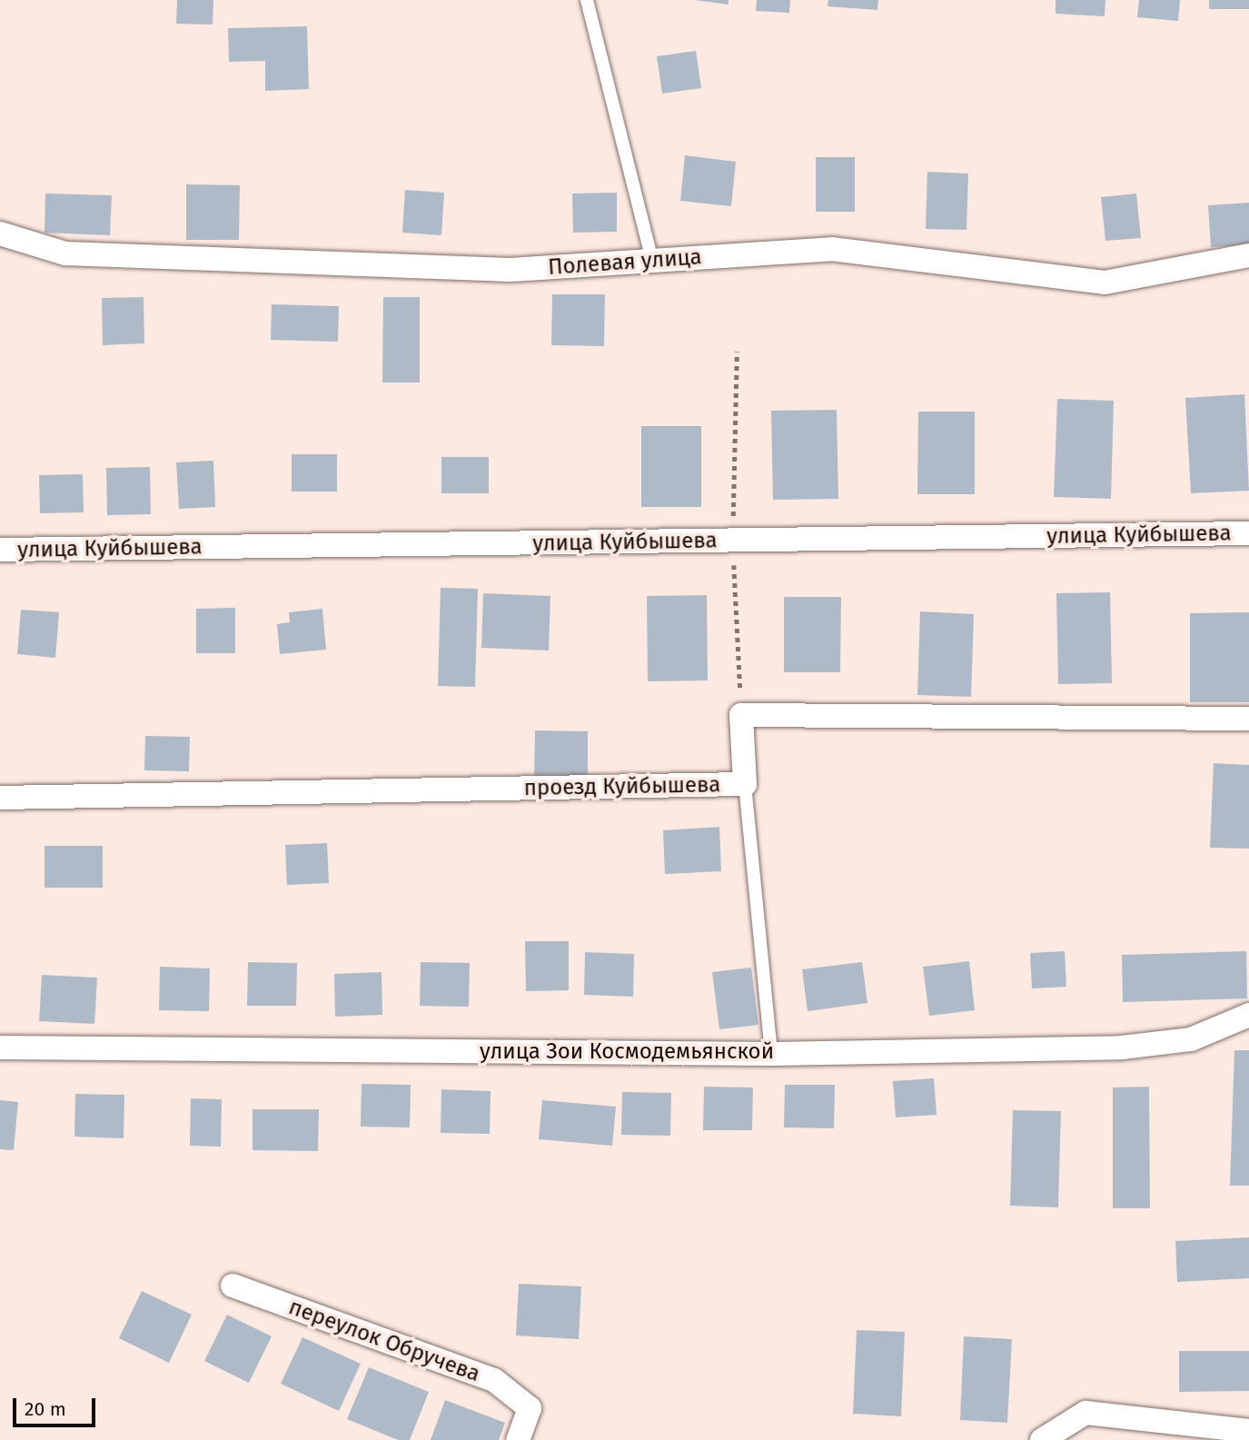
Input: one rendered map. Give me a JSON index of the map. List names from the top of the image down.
{
  "streets": {
    "street": [
      "Полевая улица",
      "улица Куйбышева",
      "проезд Куйбышева",
      "улица Зои Космодемьянской",
      "переулок Обручева"
    ]
  },
  "scale_bar": "20 m"
}
